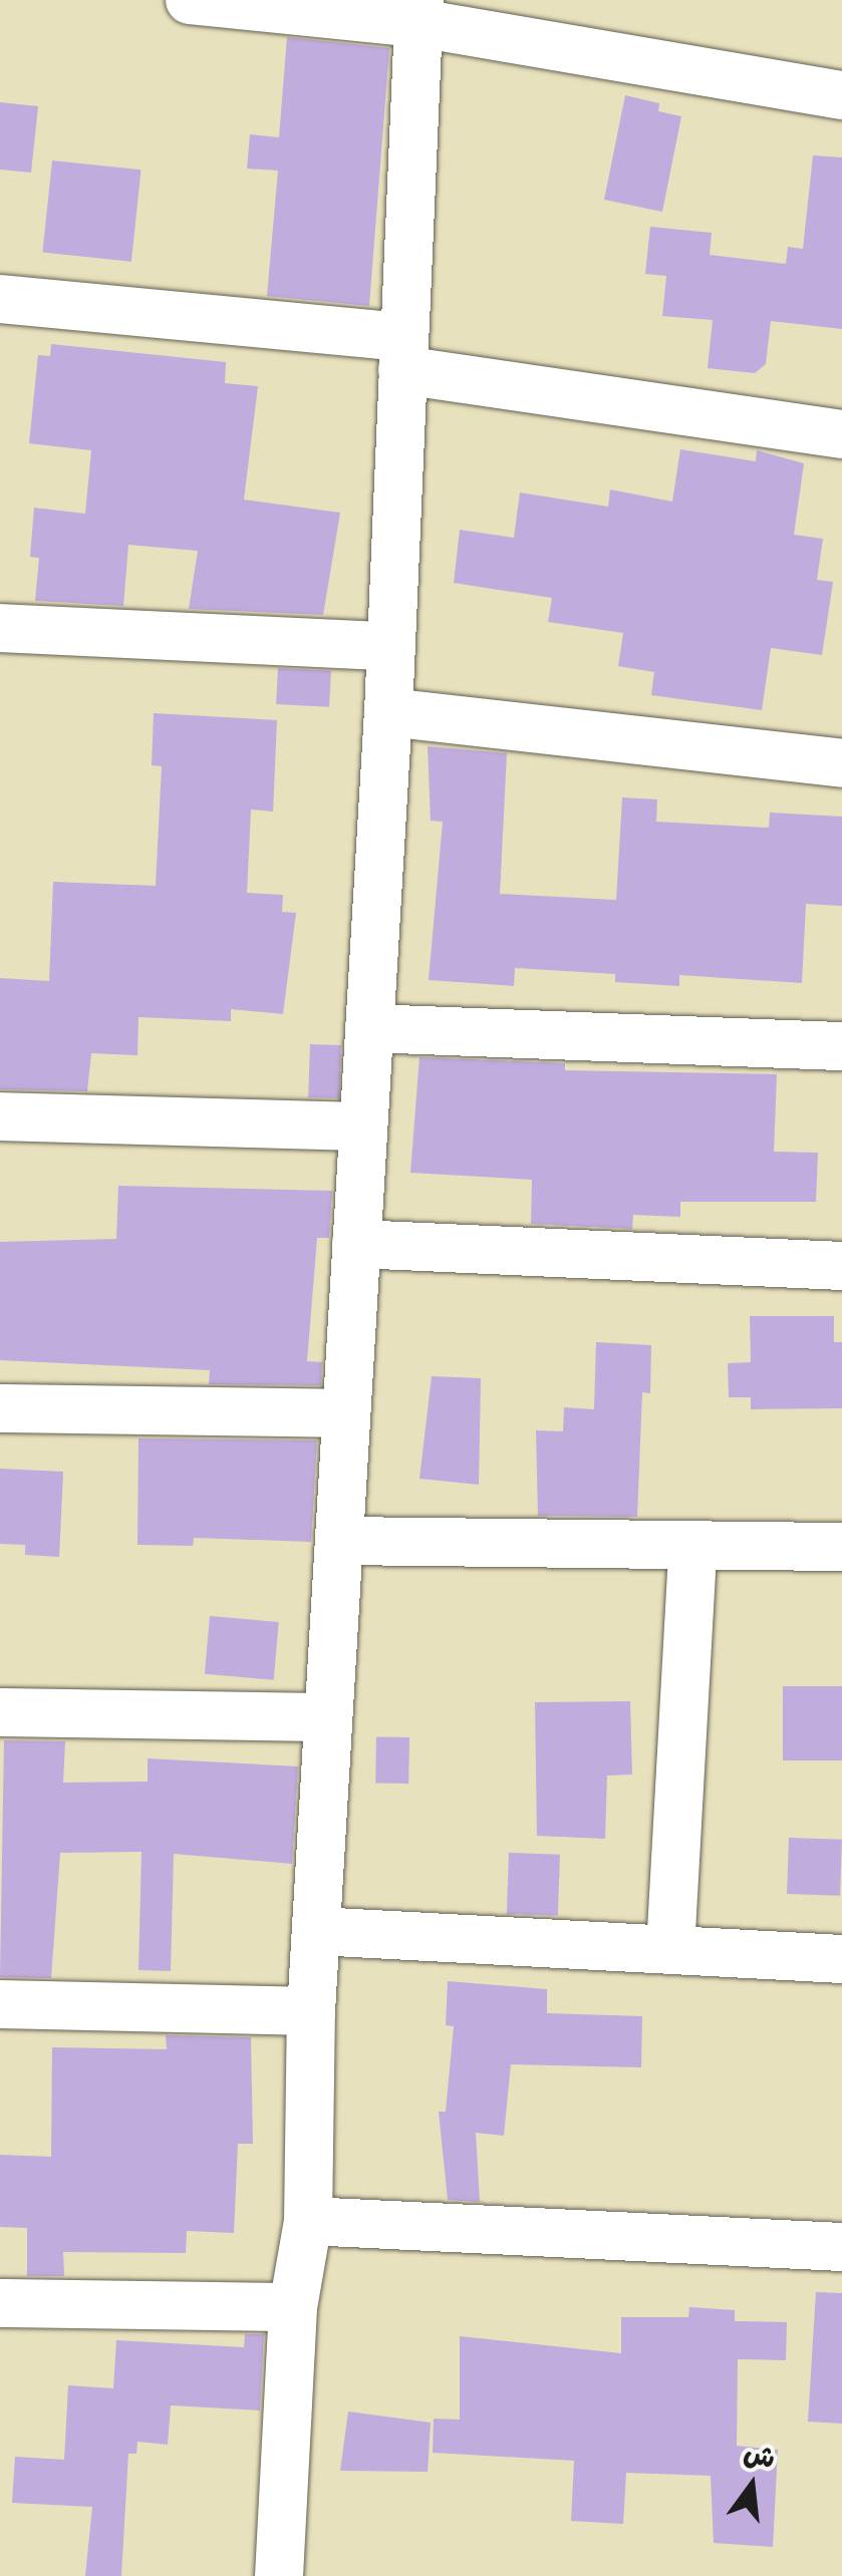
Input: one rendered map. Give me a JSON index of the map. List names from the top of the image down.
{
  "north": "top"
}
